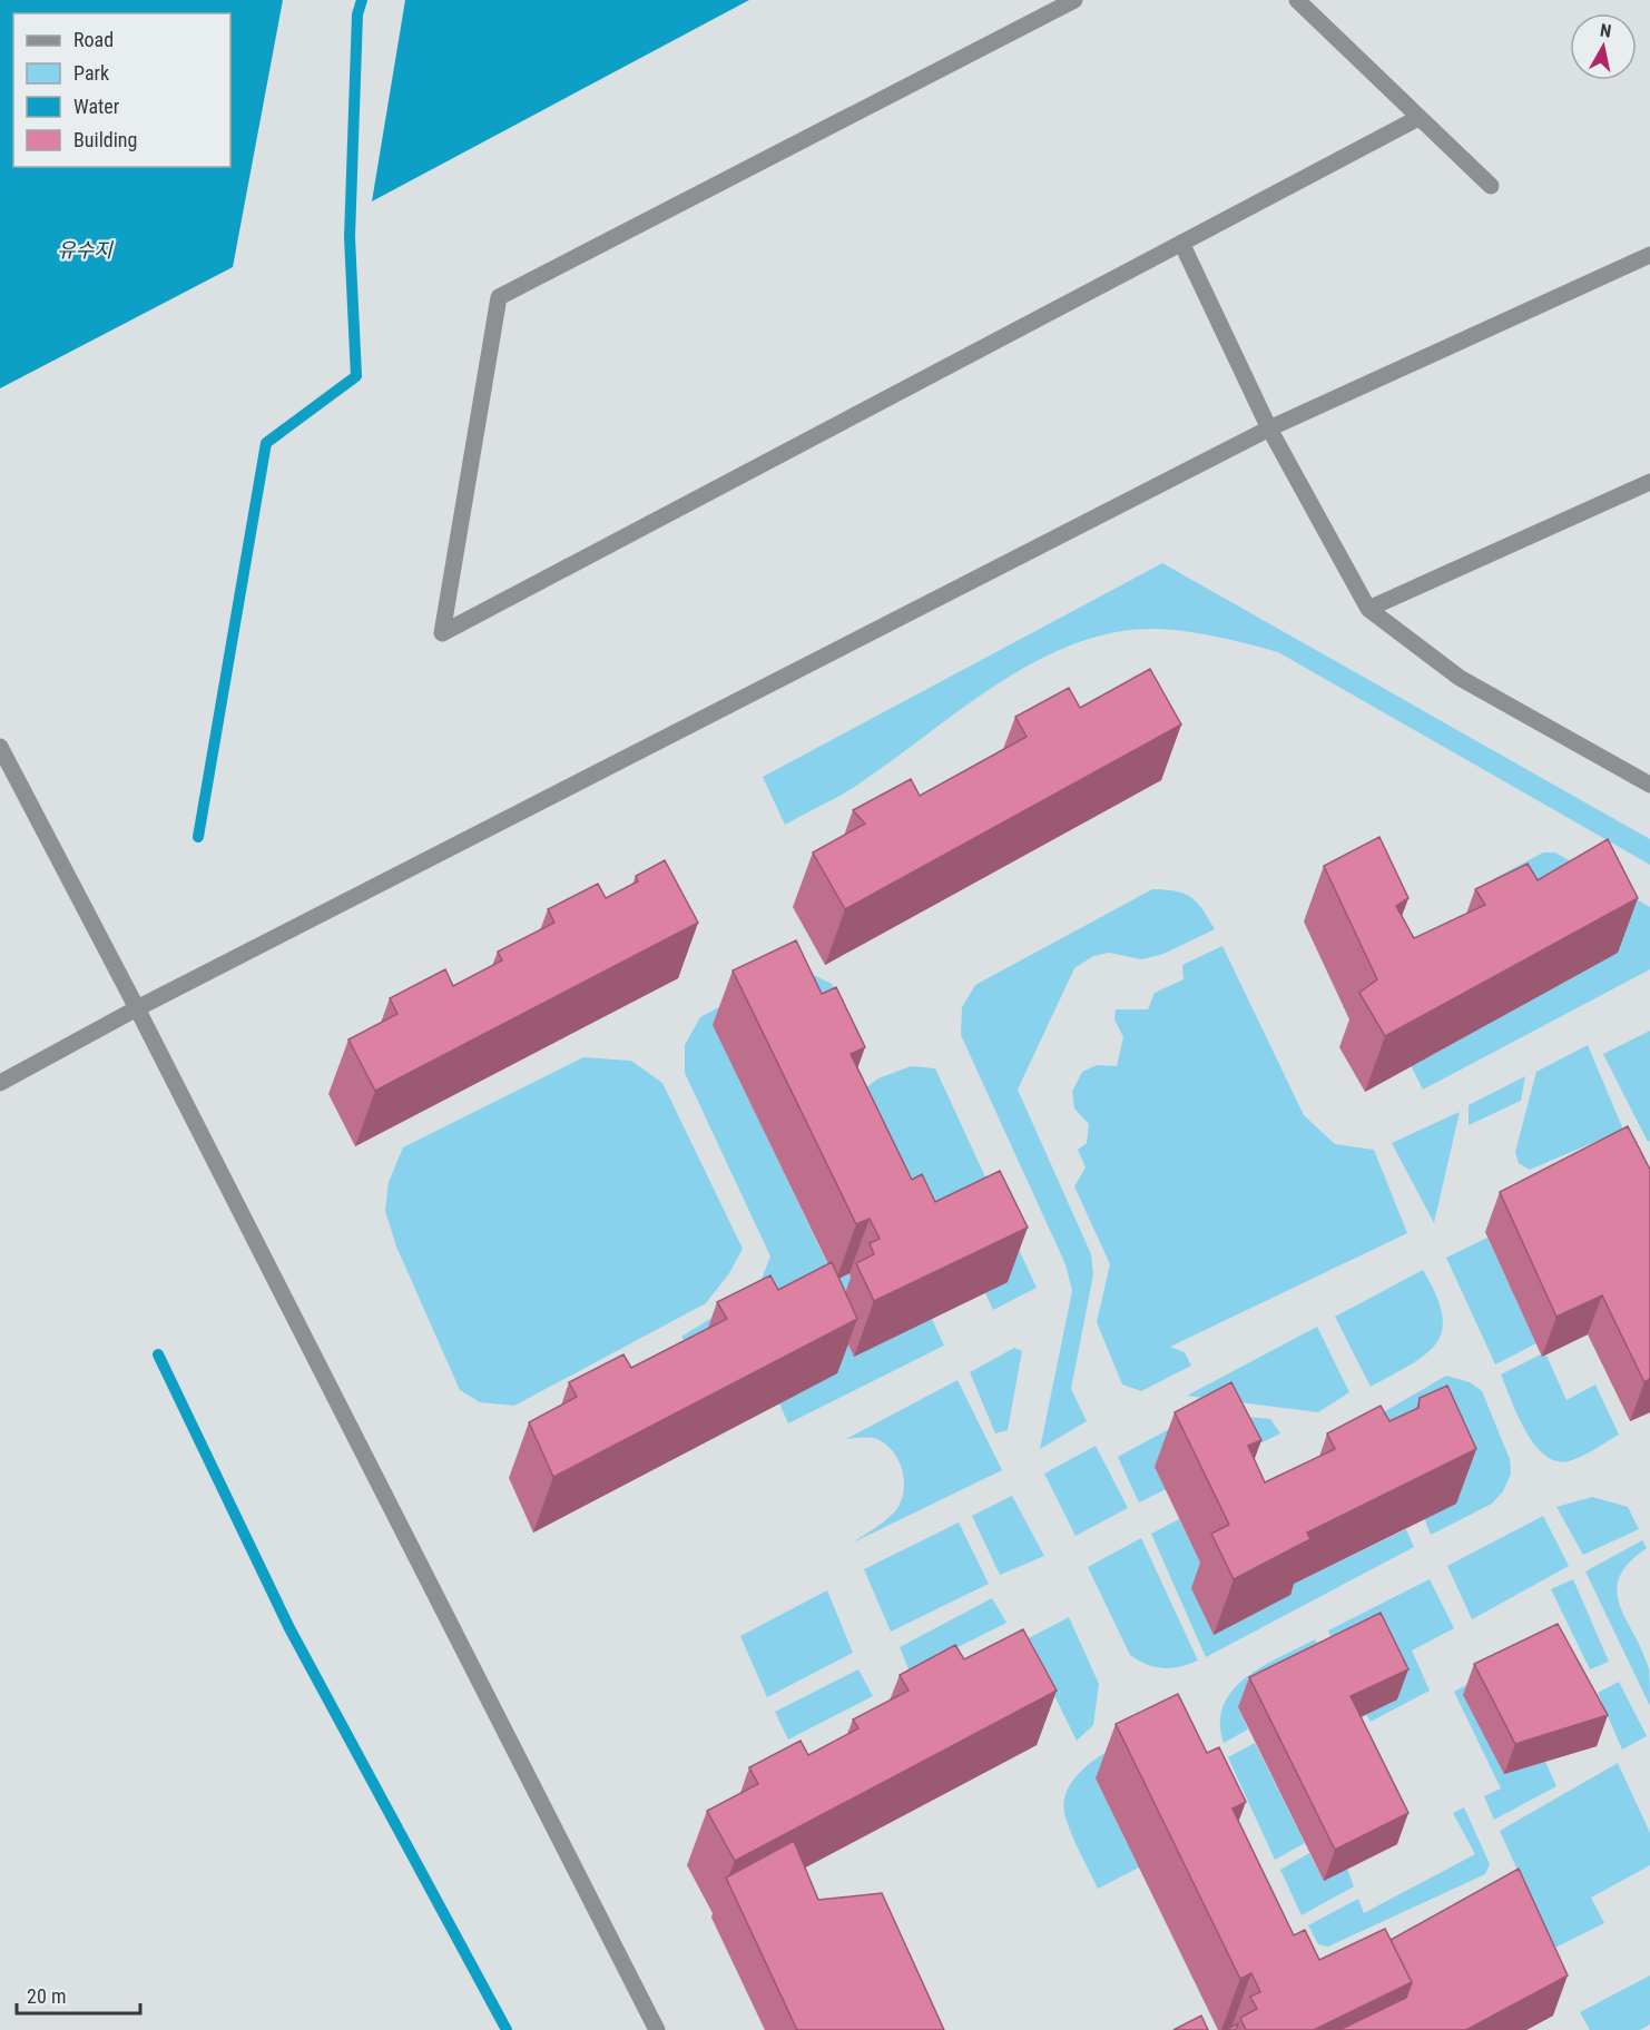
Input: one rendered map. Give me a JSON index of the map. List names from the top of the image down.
{
  "water": ["유수지"],
  "legend": [
    "Road",
    "Park",
    "Water",
    "Building"
  ],
  "scale_bar": "20 m",
  "north": "top"
}
